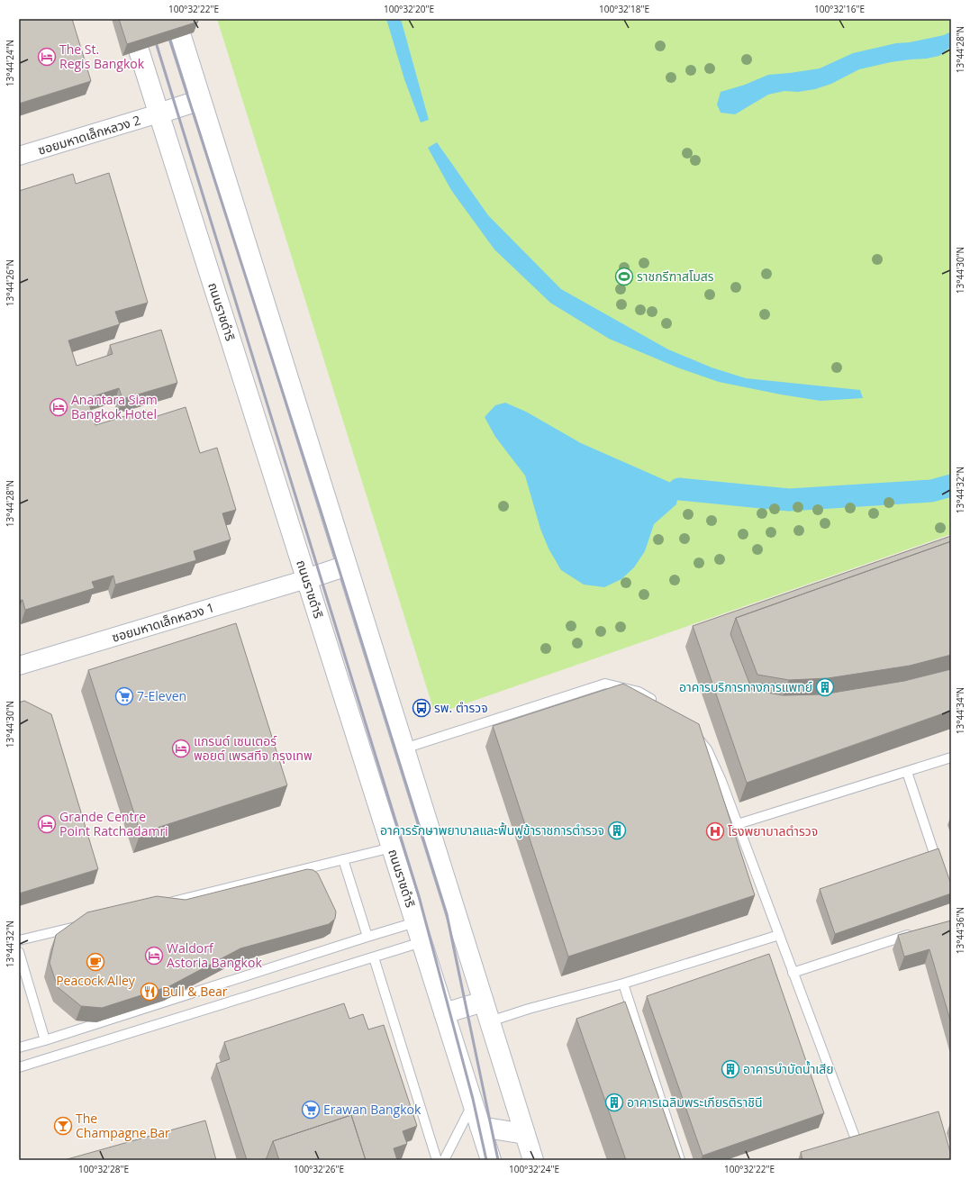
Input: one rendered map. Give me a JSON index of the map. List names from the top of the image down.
{
  "streets": {
    "main road": ["ถนนราชดำริ"],
    "street": ["ซอยมหาดเล็กหลวง 2", "ซอยมหาดเล็กหลวง 1"]
  },
  "crossings": [
    ["ซอยมหาดเล็กหลวง 2", "ถนนราชดำริ"],
    ["ถนนราชดำริ", "ซอยมหาดเล็กหลวง 1"]
  ],
  "places": {
    "hotel": [
      "The St. Regis Bangkok",
      "Anantara Siam Bangkok Hotel",
      "แกรนด์ เซนเตอร์ พอยต์ เพรสทีจ กรุงเทพ",
      "Grande Centre Point Ratchadamri",
      "Waldorf Astoria Bangkok"
    ],
    "sports": ["ราชกรีฑาสโมสร"],
    "building": [
      "อาคารบริการทางการแพทย์",
      "อาคารรักษาพยาบาลและฟื้นฟูข้าราชการตำรวจ",
      "อาคารบำบัดน้ำเสีย",
      "อาคารเฉลิมพระเกียรติราชินี"
    ],
    "supermarket": ["7-Eleven", "Erawan Bangkok"],
    "bus stop": ["รพ. ตำรวจ"],
    "hospital": ["โรงพยาบาลตำรวจ"],
    "cafe": ["Peacock Alley"],
    "restaurant": ["Bull & Bear"],
    "bar": ["The Champagne Bar"]
  },
  "coordinates": [
    "100°32'22\"E",
    "100°32'20\"E",
    "100°32'18\"E",
    "100°32'16\"E",
    "13°44'28\"N",
    "13°44'24\"N",
    "13°44'30\"N",
    "13°44'26\"N",
    "13°44'32\"N",
    "13°44'34\"N",
    "13°44'36\"N",
    "100°32'28\"E",
    "100°32'26\"E",
    "100°32'24\"E"
  ]
}
